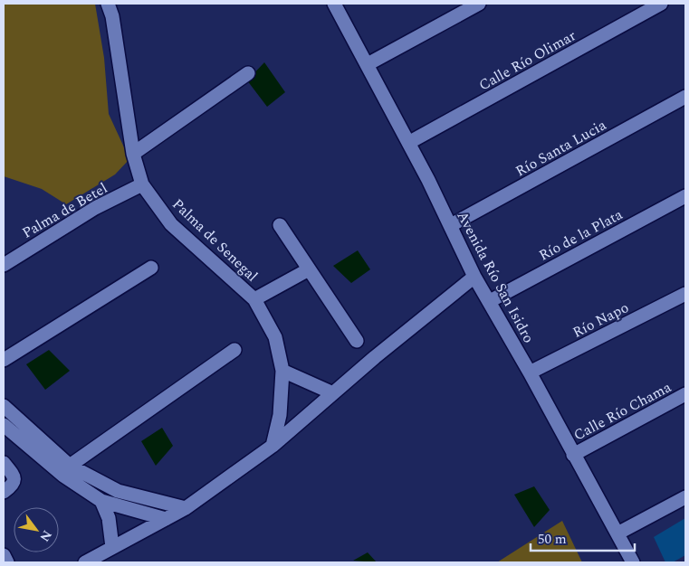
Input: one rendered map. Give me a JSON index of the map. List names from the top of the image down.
{
  "streets": {
    "street": [
      "Calle Río Olimar",
      "Río Santa Lucia",
      "Palma de Betel",
      "Río de la Plata",
      "Palma de Senegal",
      "Avenida Río San Isidro",
      "Río Napo",
      "Calle Río Chama"
    ]
  },
  "crossings": [
    ["Calle Río Olimar", "Avenida Río San Isidro"],
    ["Río Santa Lucia", "Avenida Río San Isidro"],
    ["Palma de Betel", "Palma de Senegal"],
    ["Río de la Plata", "Avenida Río San Isidro"],
    ["Avenida Río San Isidro", "Río Napo"],
    ["Avenida Río San Isidro", "Calle Río Chama"]
  ],
  "scale_bar": "50 m",
  "north": "bottom right"
}
